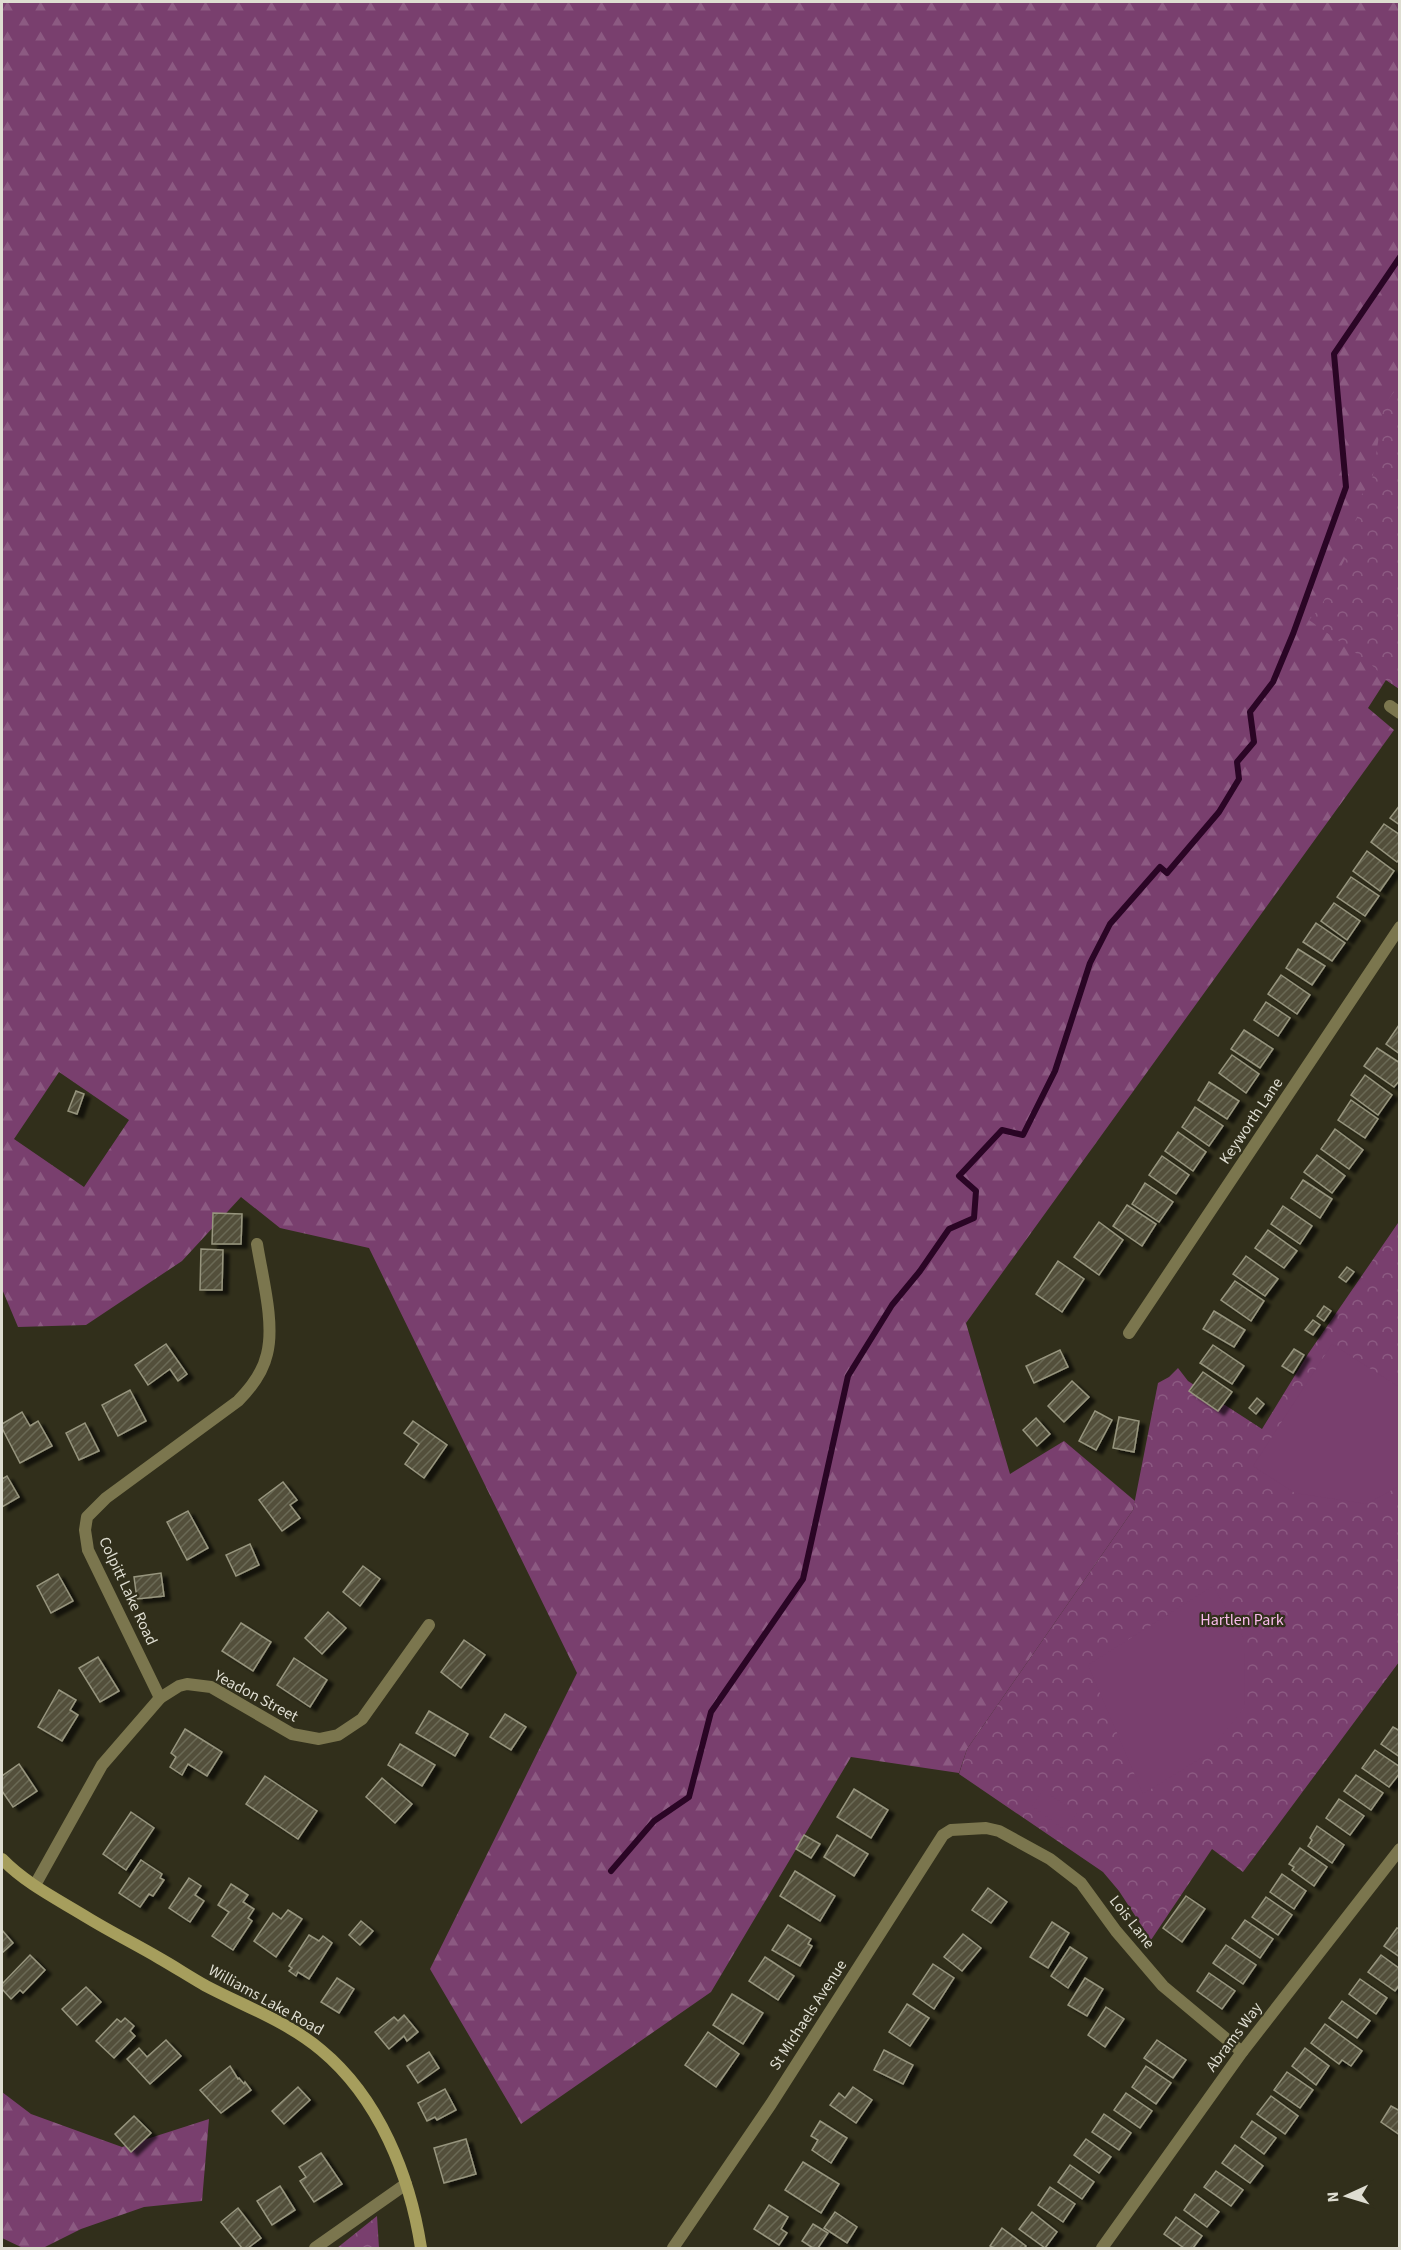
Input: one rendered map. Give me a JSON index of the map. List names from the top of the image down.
{
  "streets": {
    "main road": ["Williams Lake Road"],
    "street": [
      "Keyworth Lane",
      "Colpitt Lake Road",
      "Yeadon Street",
      "Lois Lane",
      "St Michaels Avenue",
      "Abrams Way"
    ]
  },
  "crossings": [
    ["Colpitt Lake Road", "Yeadon Street"],
    ["Lois Lane", "St Michaels Avenue"],
    ["Lois Lane", "Abrams Way"]
  ],
  "parks": ["Hartlen Park"],
  "north": "left"
}
